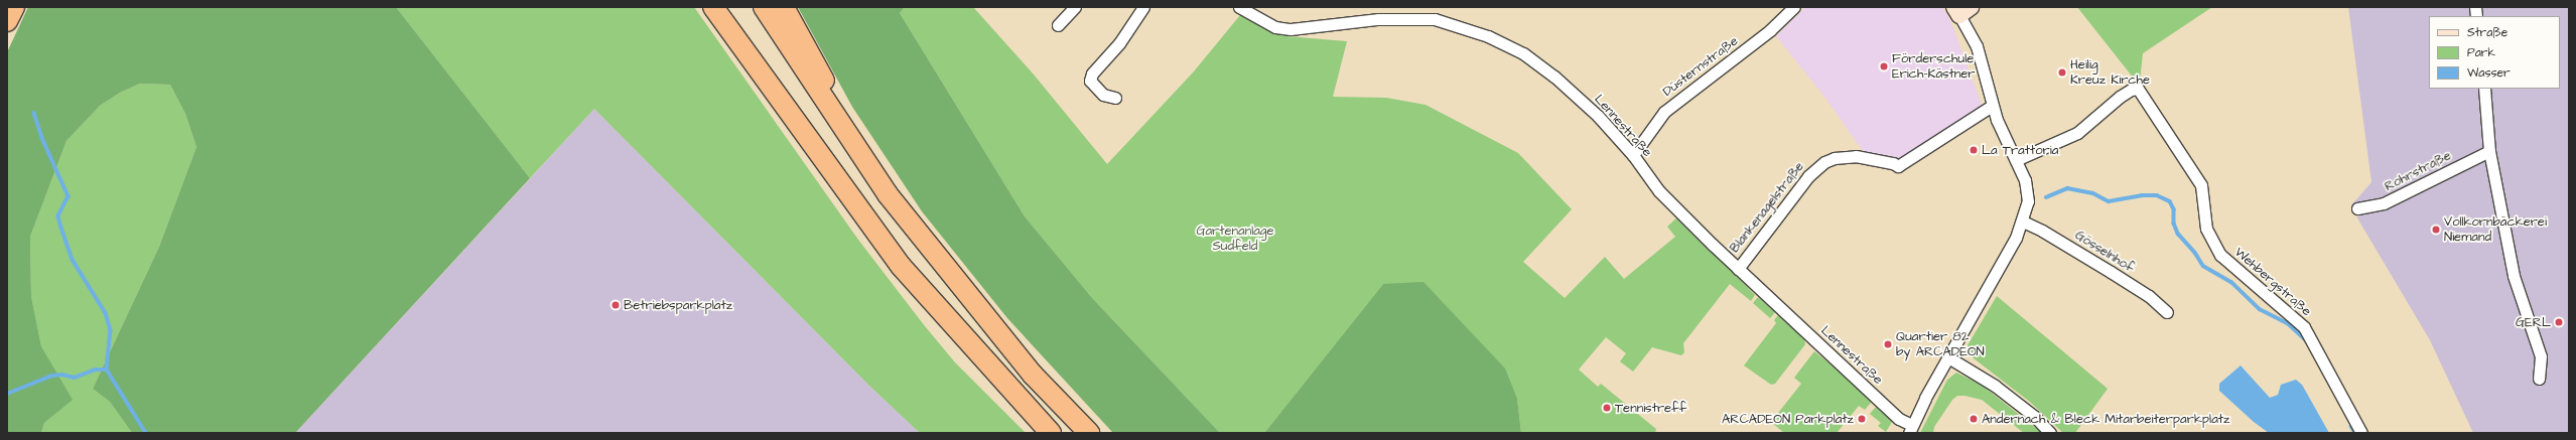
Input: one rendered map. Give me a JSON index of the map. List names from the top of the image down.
{
  "streets": {
    "street": [
      "Düsternstraße",
      "Lennestraße",
      "Rohrstraße",
      "Blankenagelstraße",
      "Gösselnhof",
      "Wehbergstraße"
    ]
  },
  "crossings": [
    ["Düsternstraße", "Lennestraße"],
    ["Lennestraße", "Blankenagelstraße"]
  ],
  "parks": ["Gartenanlage Sudfeld"],
  "places": [
    "Förderschule Erich-Kästner",
    "Heilig Kreuz Kirche",
    "La Trattoria",
    "Vollkornbäckerei Niemand",
    "Betriebsparkplatz",
    "GERL",
    "Quartier 82 by ARCADEON",
    "Tennistreff",
    "ARCADEON Parkplatz",
    "Andernach & Bleck Mitarbeiterparkplatz"
  ],
  "legend": ["Straße", "Park", "Wasser"]
}
